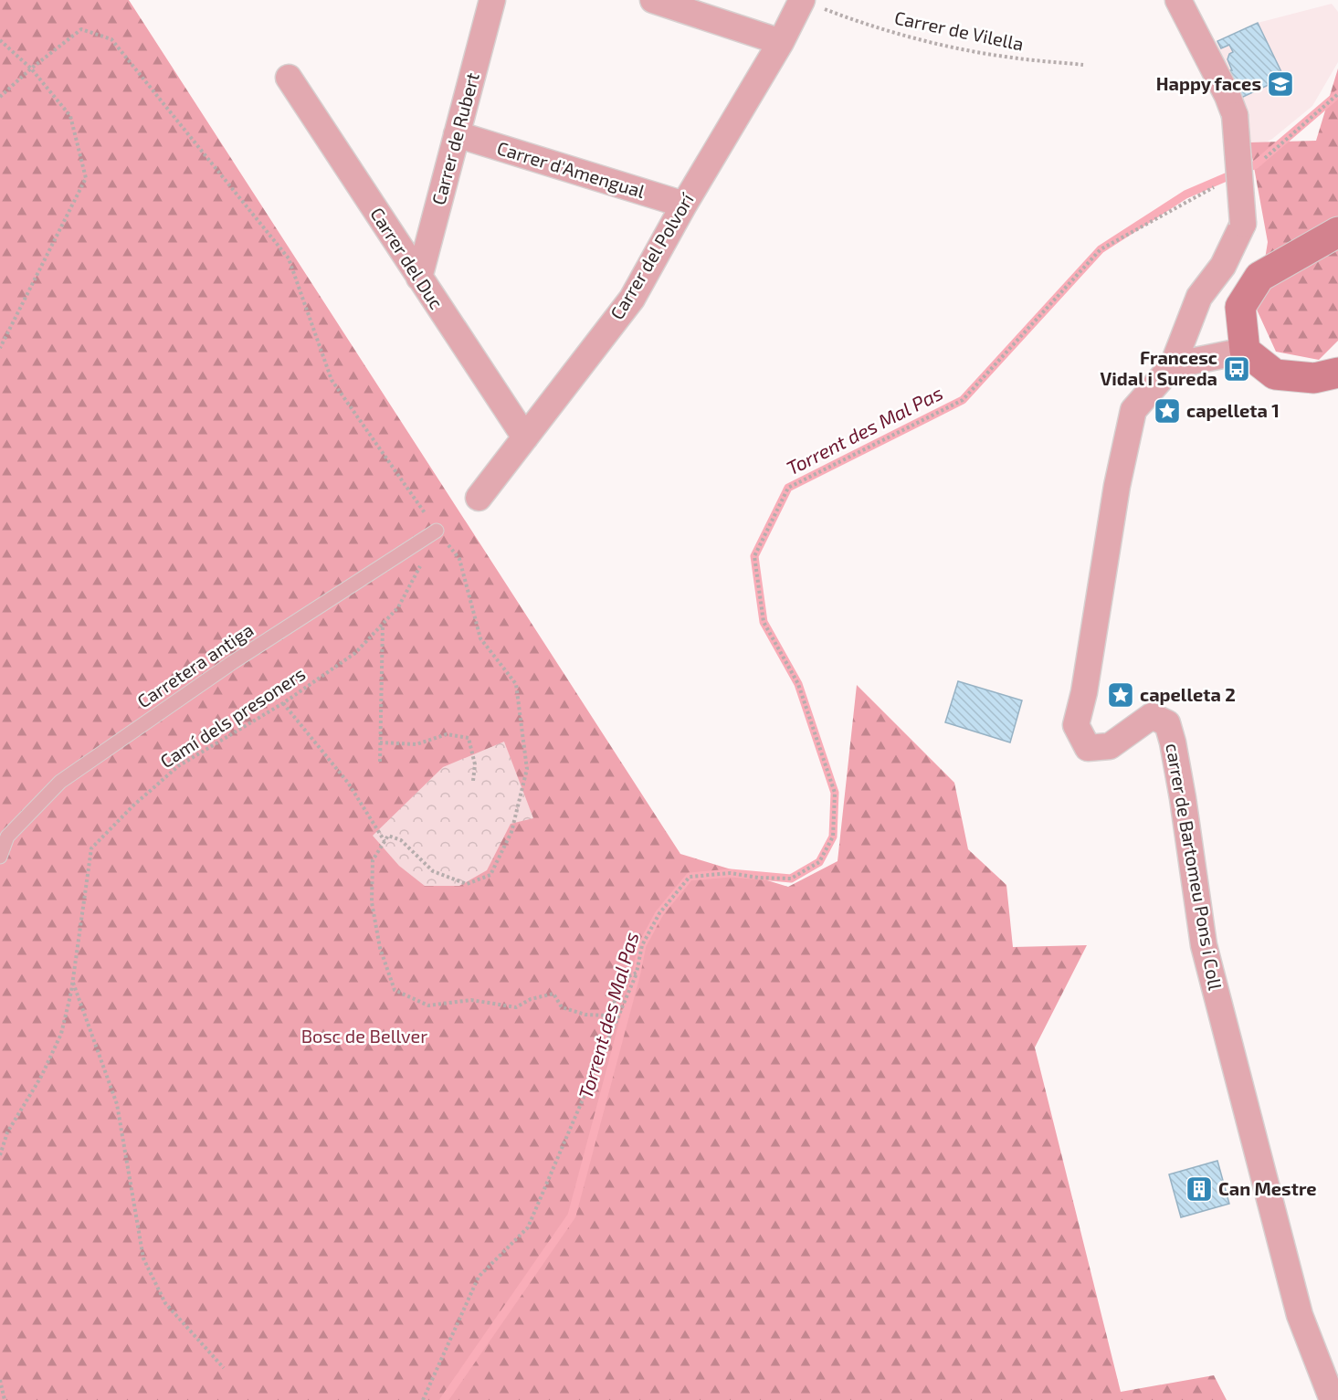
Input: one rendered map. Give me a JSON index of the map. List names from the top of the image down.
{
  "streets": {
    "street": [
      "Carrer de Rubert",
      "Carrer d'Amengual",
      "Carrer del Polvorí",
      "Carrer del Duc",
      "carrer de Bartomeu Pons i Coll"
    ],
    "lane": ["Carretera antiga"],
    "path": ["Carrer de Vilella", "Camí dels presoners"]
  },
  "crossings": [
    ["Carrer de Vilella", "Carrer del Polvorí"],
    ["Carrer de Rubert", "Carrer d'Amengual"],
    ["Carrer de Rubert", "Carrer del Duc"],
    ["Carrer d'Amengual", "Carrer del Polvorí"],
    ["Carrer del Polvorí", "Carrer del Duc"],
    ["Carretera antiga", "Camí dels presoners"]
  ],
  "water": ["Torrent des Mal Pas"],
  "parks": ["Bosc de Bellver"],
  "places": {
    "school or university": ["Happy faces"],
    "bus stop": ["Francesc Vidal i Sureda"],
    "place": ["capelleta 1", "capelleta 2"],
    "building": ["Can Mestre"]
  }
}
